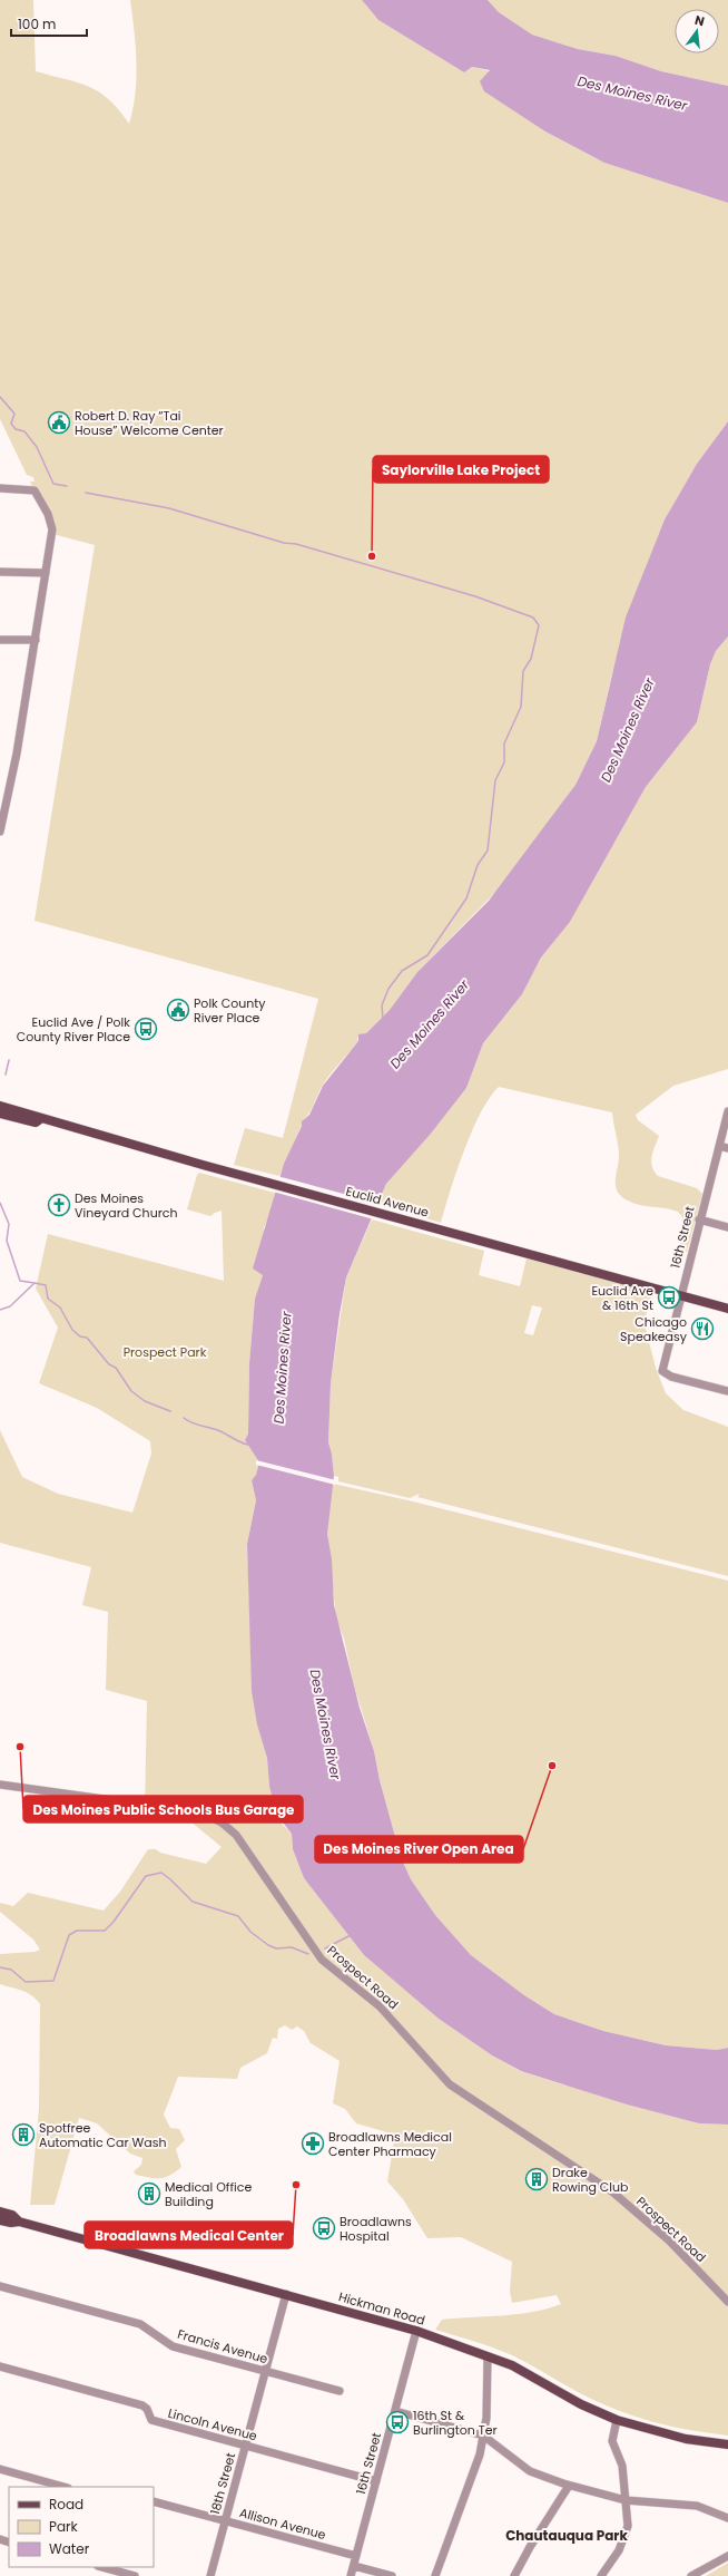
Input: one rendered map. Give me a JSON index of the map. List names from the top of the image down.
{
  "streets": {
    "main road": ["Euclid Avenue", "Hickman Road"],
    "street": [
      "16th Street",
      "Prospect Road",
      "Francis Avenue",
      "Lincoln Avenue",
      "18th Street",
      "Allison Avenue"
    ]
  },
  "crossings": [
    ["Euclid Avenue", "16th Street"],
    ["16th Street", "Hickman Road"],
    ["16th Street", "Lincoln Avenue"],
    ["16th Street", "Allison Avenue"],
    ["Hickman Road", "18th Street"],
    ["Francis Avenue", "18th Street"],
    ["Lincoln Avenue", "18th Street"],
    ["18th Street", "Allison Avenue"]
  ],
  "districts": ["Chautauqua Park"],
  "water": ["Des Moines River"],
  "parks": ["Prospect Park"],
  "places": {
    "public building": ["Robert D. Ray “Tai House” Welcome Center", "Polk County River Place"],
    "other": [
      "Saylorville Lake Project",
      "Des Moines Public Schools Bus Garage",
      "Des Moines River Open Area",
      "Broadlawns Medical Center"
    ],
    "bus stop": [
      "Euclid Ave / Polk County River Place",
      "Euclid Ave & 16th St",
      "Broadlawns Hospital",
      "16th St & Burlington Ter"
    ],
    "church": ["Des Moines Vineyard Church"],
    "restaurant": ["Chicago Speakeasy"],
    "building": ["Spotfree Automatic Car Wash", "Drake Rowing Club", "Medical Office Building"],
    "pharmacy": ["Broadlawns Medical Center Pharmacy"]
  },
  "legend": ["Road", "Park", "Water"],
  "scale_bar": "100 m",
  "north": "top"
}
